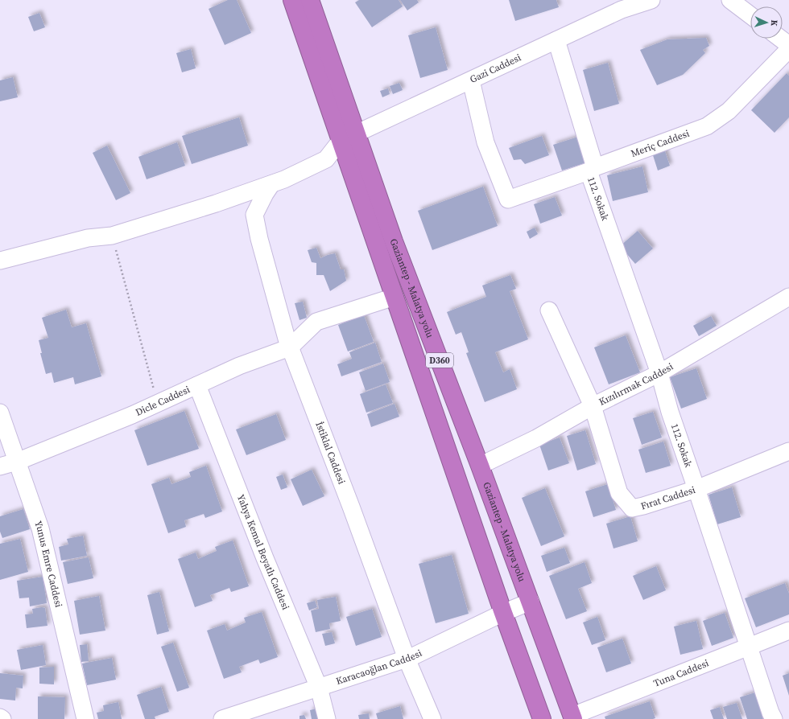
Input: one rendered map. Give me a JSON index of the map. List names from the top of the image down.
{
  "streets": {
    "highway": ["Gaziantep - Malatya yolu", "D360"],
    "street": [
      "Gazi Caddesi",
      "Meriç Caddesi",
      "112. Sokak",
      "Kızılırmak Caddesi",
      "Dicle Caddesi",
      "İstiklal Caddesi",
      "Fırat Caddesi",
      "Yahya Kemal Beyatlı Caddesi",
      "Yunus Emre Caddesi",
      "Karacaoğlan Caddesi",
      "Tuna Caddesi"
    ]
  },
  "crossings": [
    ["Gazi Caddesi", "Meriç Caddesi"],
    ["Gazi Caddesi", "112. Sokak"],
    ["Gazi Caddesi", "Gaziantep - Malatya yolu"],
    ["Meriç Caddesi", "112. Sokak"],
    ["112. Sokak", "Kızılırmak Caddesi"],
    ["112. Sokak", "Fırat Caddesi"],
    ["112. Sokak", "Tuna Caddesi"],
    ["Gaziantep - Malatya yolu", "Kızılırmak Caddesi"],
    ["Gaziantep - Malatya yolu", "Dicle Caddesi"],
    ["Gaziantep - Malatya yolu", "Karacaoğlan Caddesi"],
    ["Gaziantep - Malatya yolu", "Tuna Caddesi"],
    ["Kızılırmak Caddesi", "Fırat Caddesi"],
    ["Dicle Caddesi", "İstiklal Caddesi"],
    ["Dicle Caddesi", "Yahya Kemal Beyatlı Caddesi"],
    ["Dicle Caddesi", "Yunus Emre Caddesi"],
    ["İstiklal Caddesi", "Karacaoğlan Caddesi"],
    ["Yahya Kemal Beyatlı Caddesi", "Karacaoğlan Caddesi"]
  ],
  "north": "right"
}
